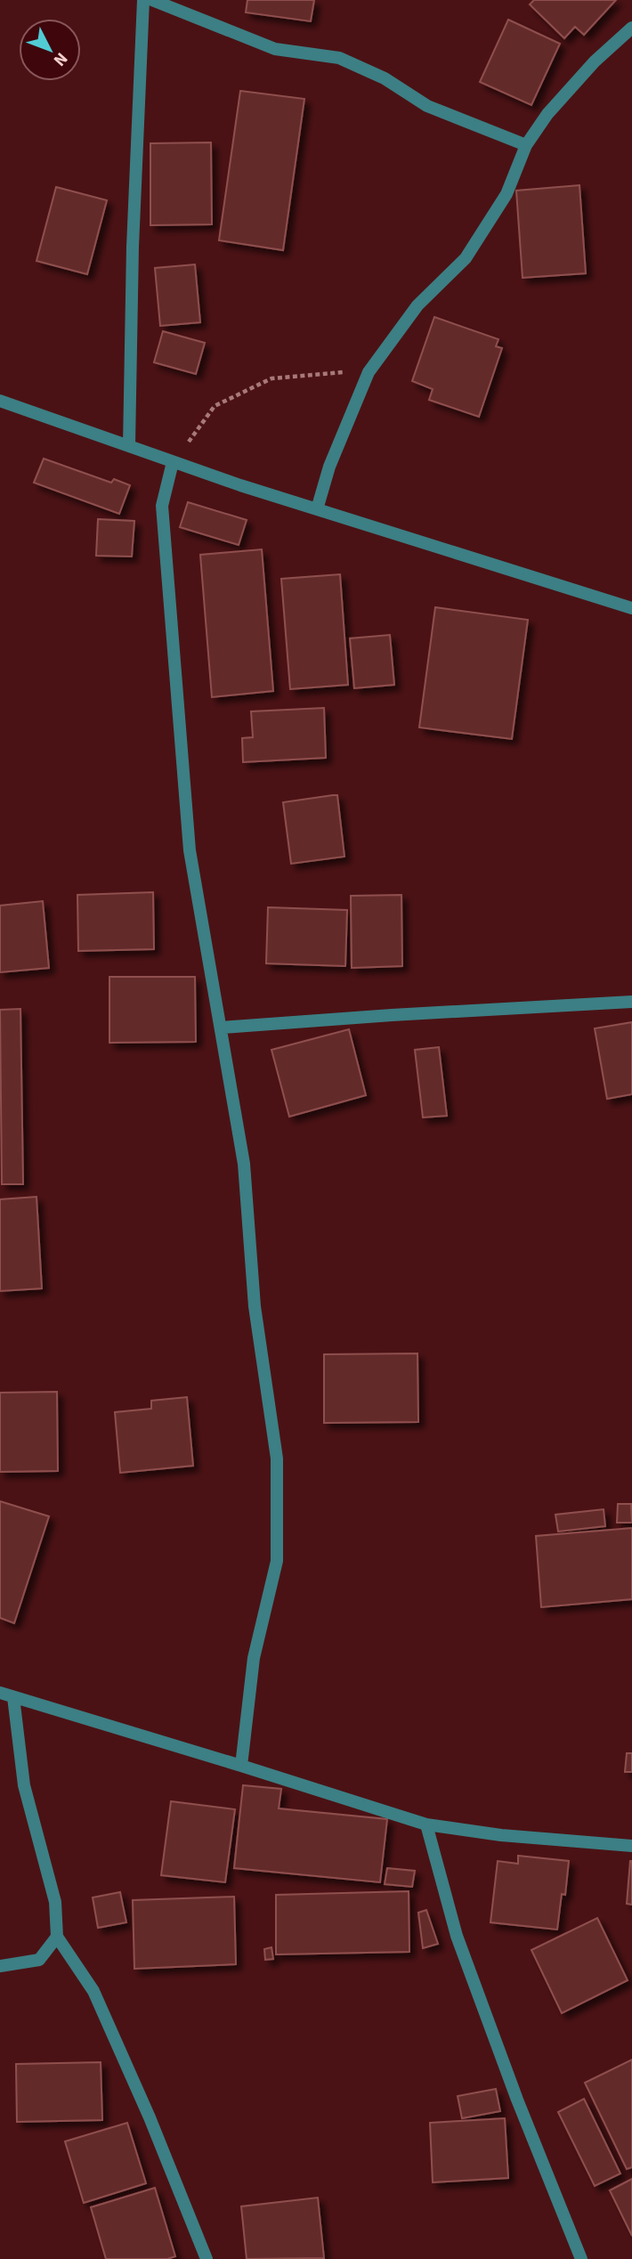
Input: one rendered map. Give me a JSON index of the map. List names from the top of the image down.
{
  "north": "bottom right"
}
